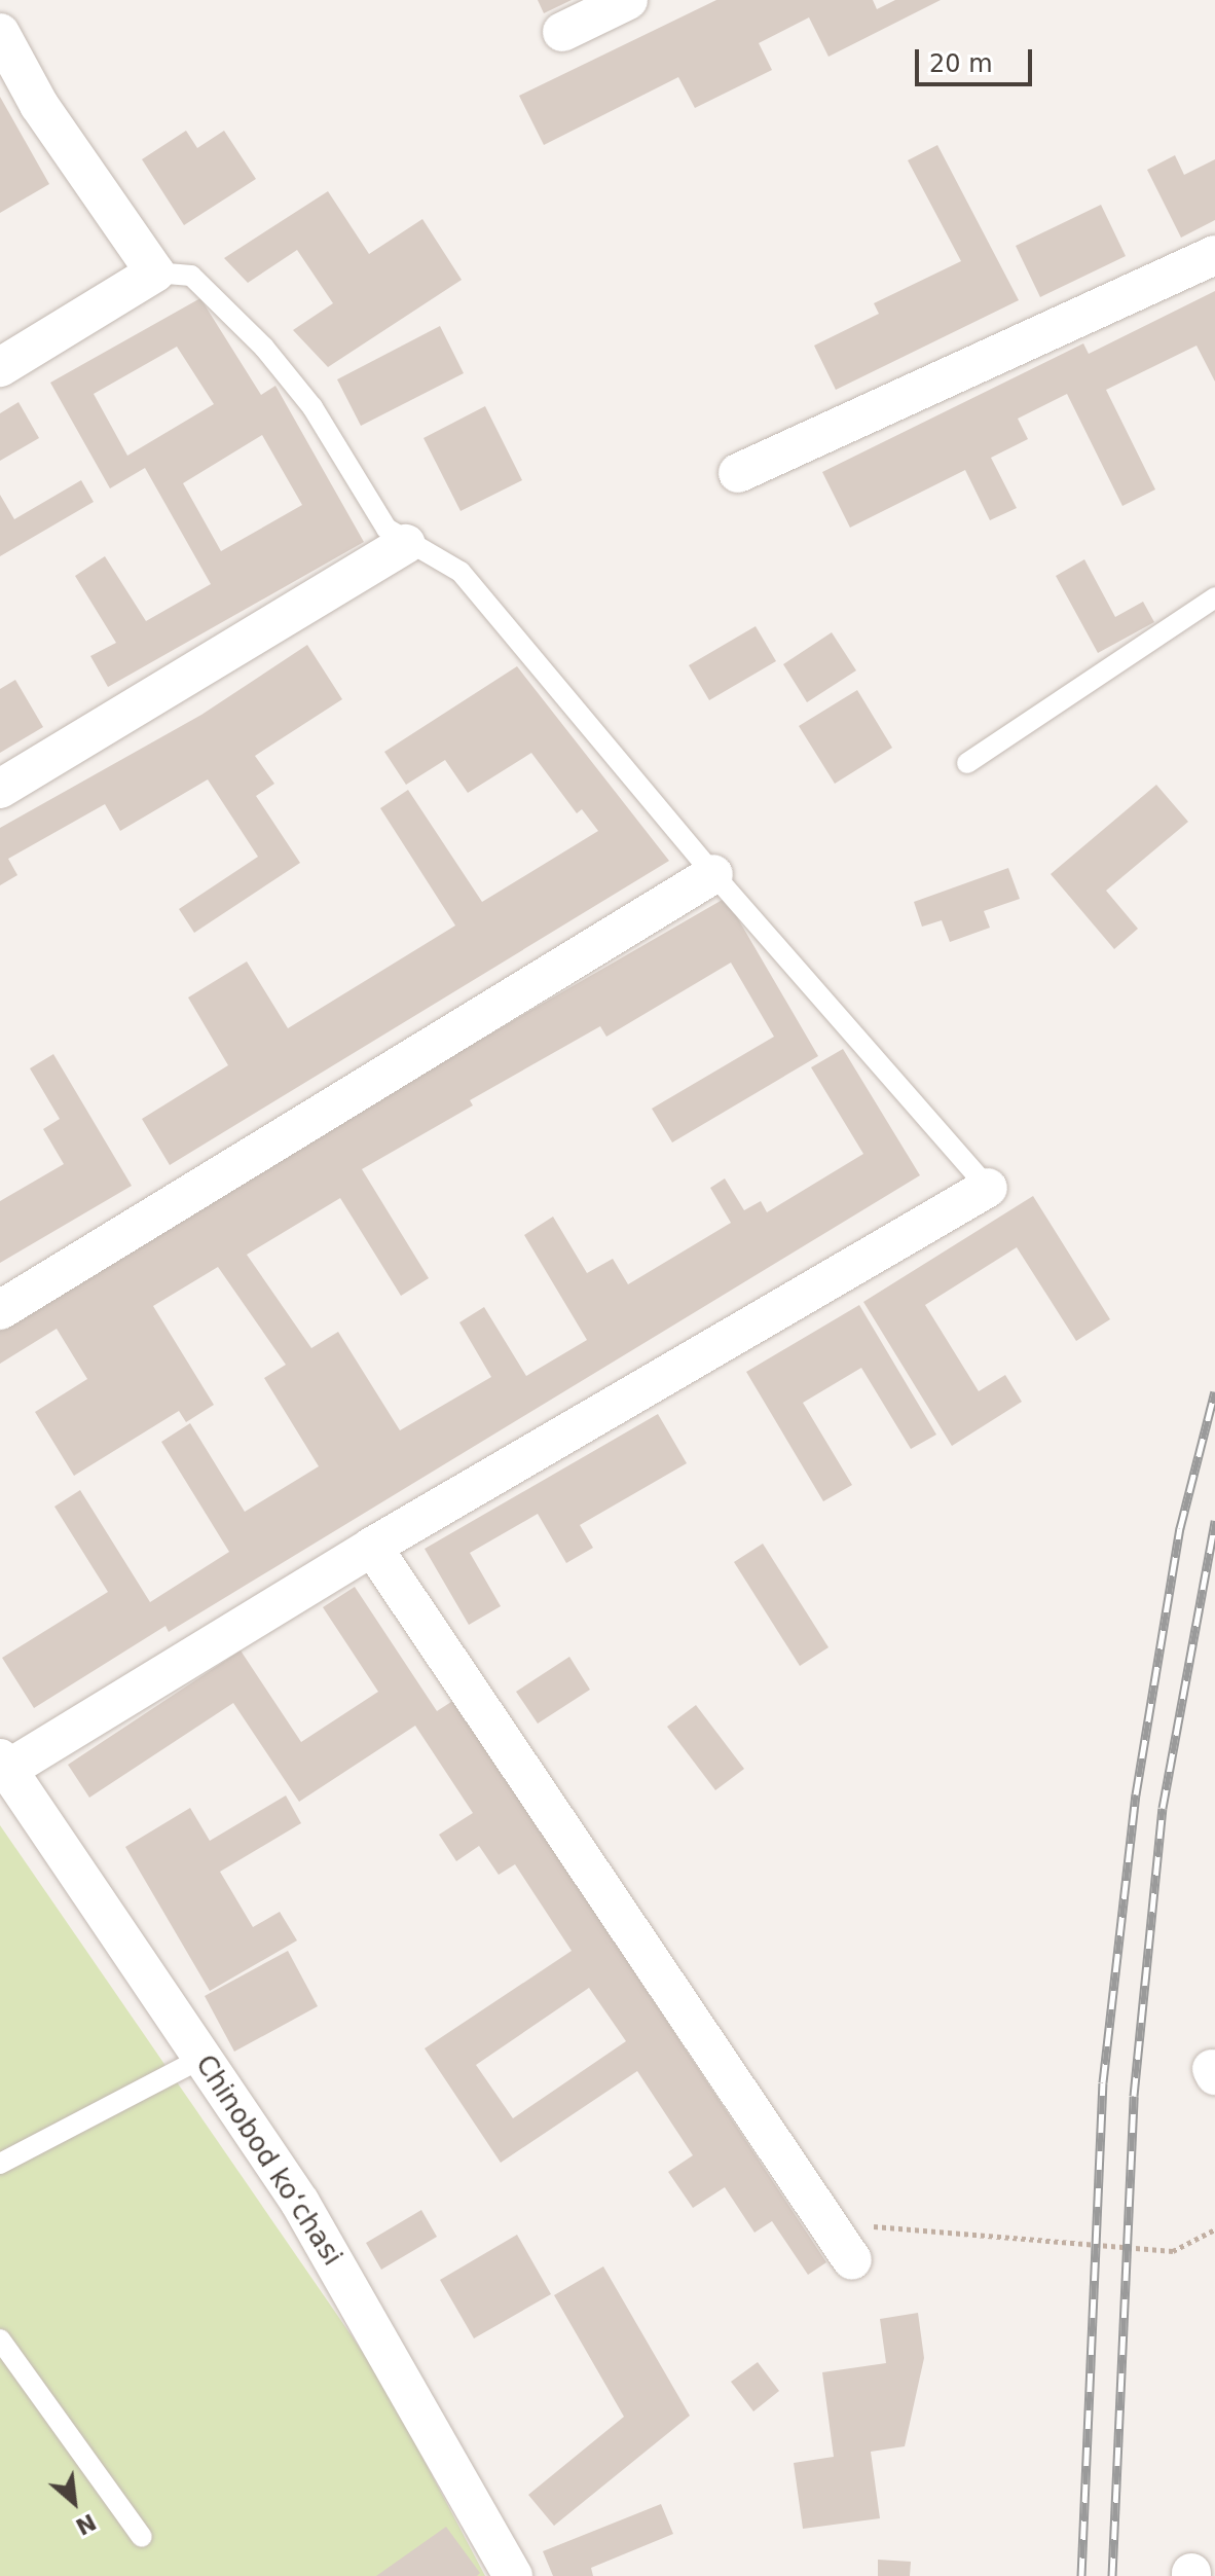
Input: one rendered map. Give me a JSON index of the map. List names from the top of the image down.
{
  "streets": {
    "street": ["Chinobod koʻchasi"]
  },
  "scale_bar": "20 m",
  "north": "bottom right"
}
